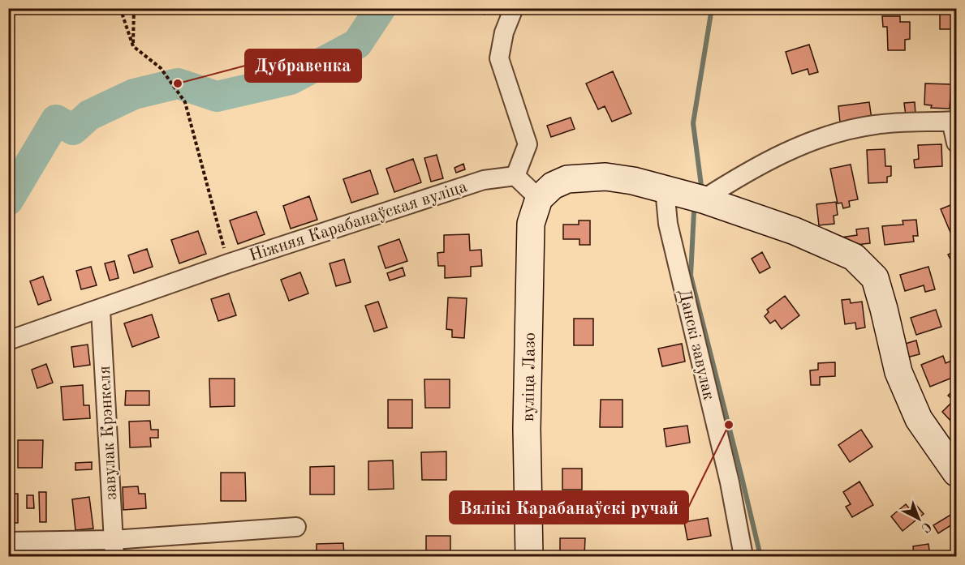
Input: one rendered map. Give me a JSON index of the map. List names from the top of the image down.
{
  "streets": {
    "main road": ["вуліца Лазо"],
    "street": ["Ніжняя Карабанаўская вуліца", "Данскі завулак", "завулак Крэнкеля"]
  },
  "crossings": [
    ["Ніжняя Карабанаўская вуліца", "завулак Крэнкеля"]
  ],
  "places": ["Дубравенка", "Вялікі Карабанаўскі ручай"],
  "north": "bottom right"
}
